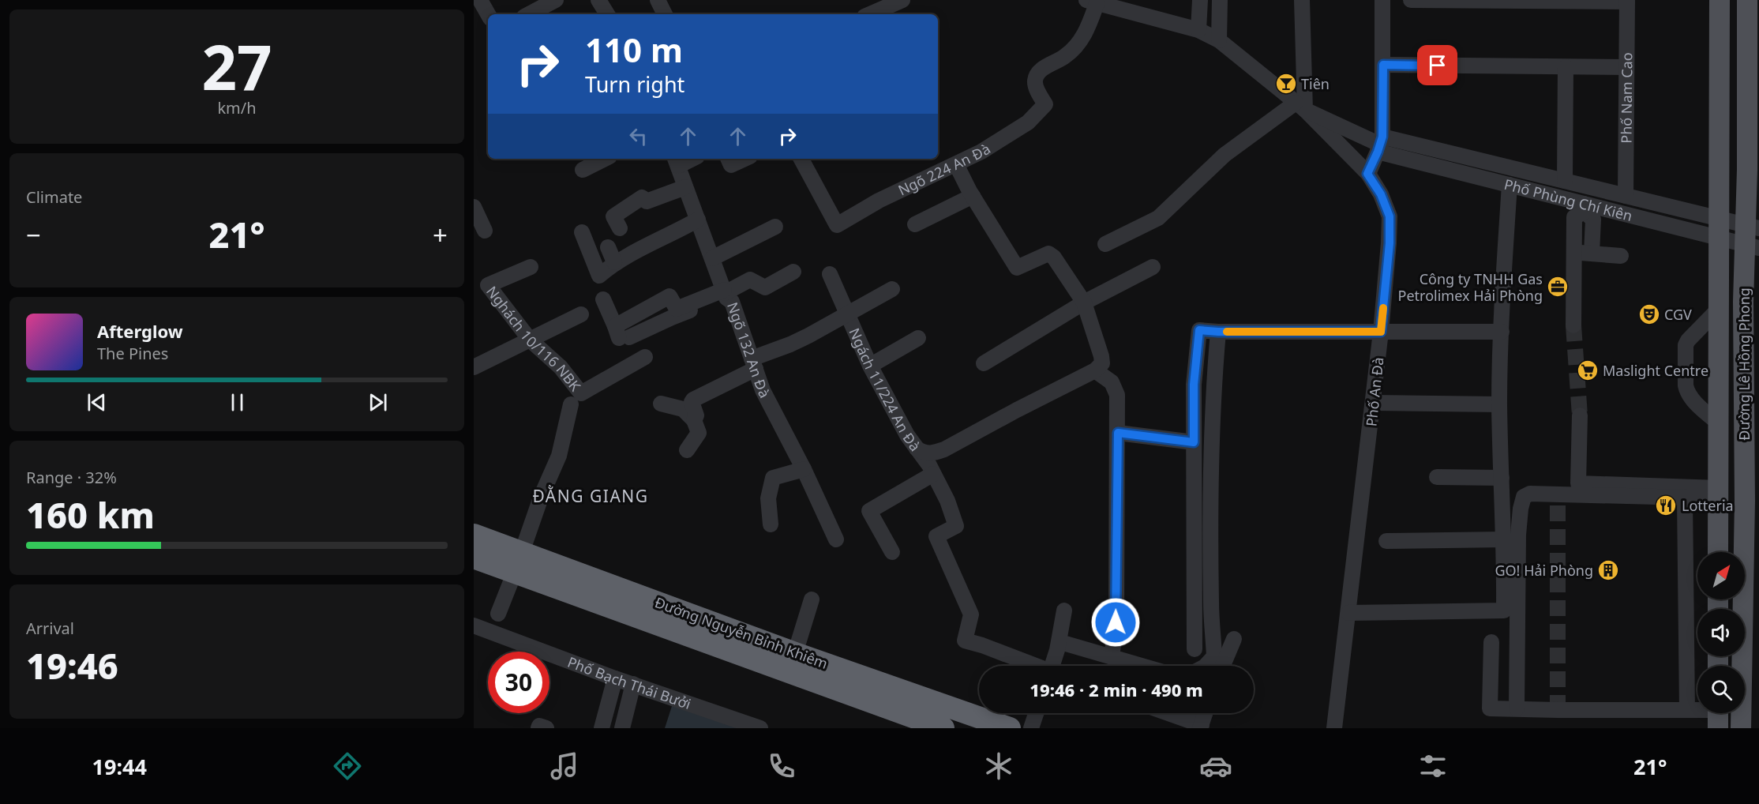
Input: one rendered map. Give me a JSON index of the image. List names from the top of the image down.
{
  "streets": {
    "highway": ["Đường Nguyễn Bỉnh Khiêm"],
    "main road": ["Đường Lê Hồng Phong"],
    "street": [
      "Phố Nam Cao",
      "Ngõ 224 An Đà",
      "Phố Phùng Chí Kiên",
      "Nghách 10/116 NBK",
      "Ngõ 132 An Đà",
      "Ngách 11/224 An Đà",
      "Phố An Đà",
      "Phố Bạch Thái Bưởi"
    ]
  },
  "crossings": [
    ["Phố Nam Cao", "Phố Phùng Chí Kiên"],
    ["Phố Phùng Chí Kiên", "Đường Lê Hồng Phong"]
  ],
  "districts": ["ĐẰNG GIANG"],
  "places": {
    "bar": ["Tiên"],
    "office": ["Công ty TNHH Gas Petrolimex Hải Phòng"],
    "theatre": ["CGV"],
    "supermarket": ["Maslight Centre"],
    "restaurant": ["Lotteria"],
    "building": ["GO! Hải Phòng"]
  },
  "north": "top right",
  "page": {
    "tile": [
      ["27", "km/h"],
      "Climate",
      ["Range · 32%", "160 km"],
      ["Arrival", "19:46"]
    ],
    "turn": ["110 m", "Turn right"],
    "heat": ["−", "21°", "+"],
    "song": ["Afterglow", "The Pines"],
    "limit": "30",
    "trip": "19:46 · 2 min · 490 m",
    "tabs": ["19:44", "21°"]
  }
}
